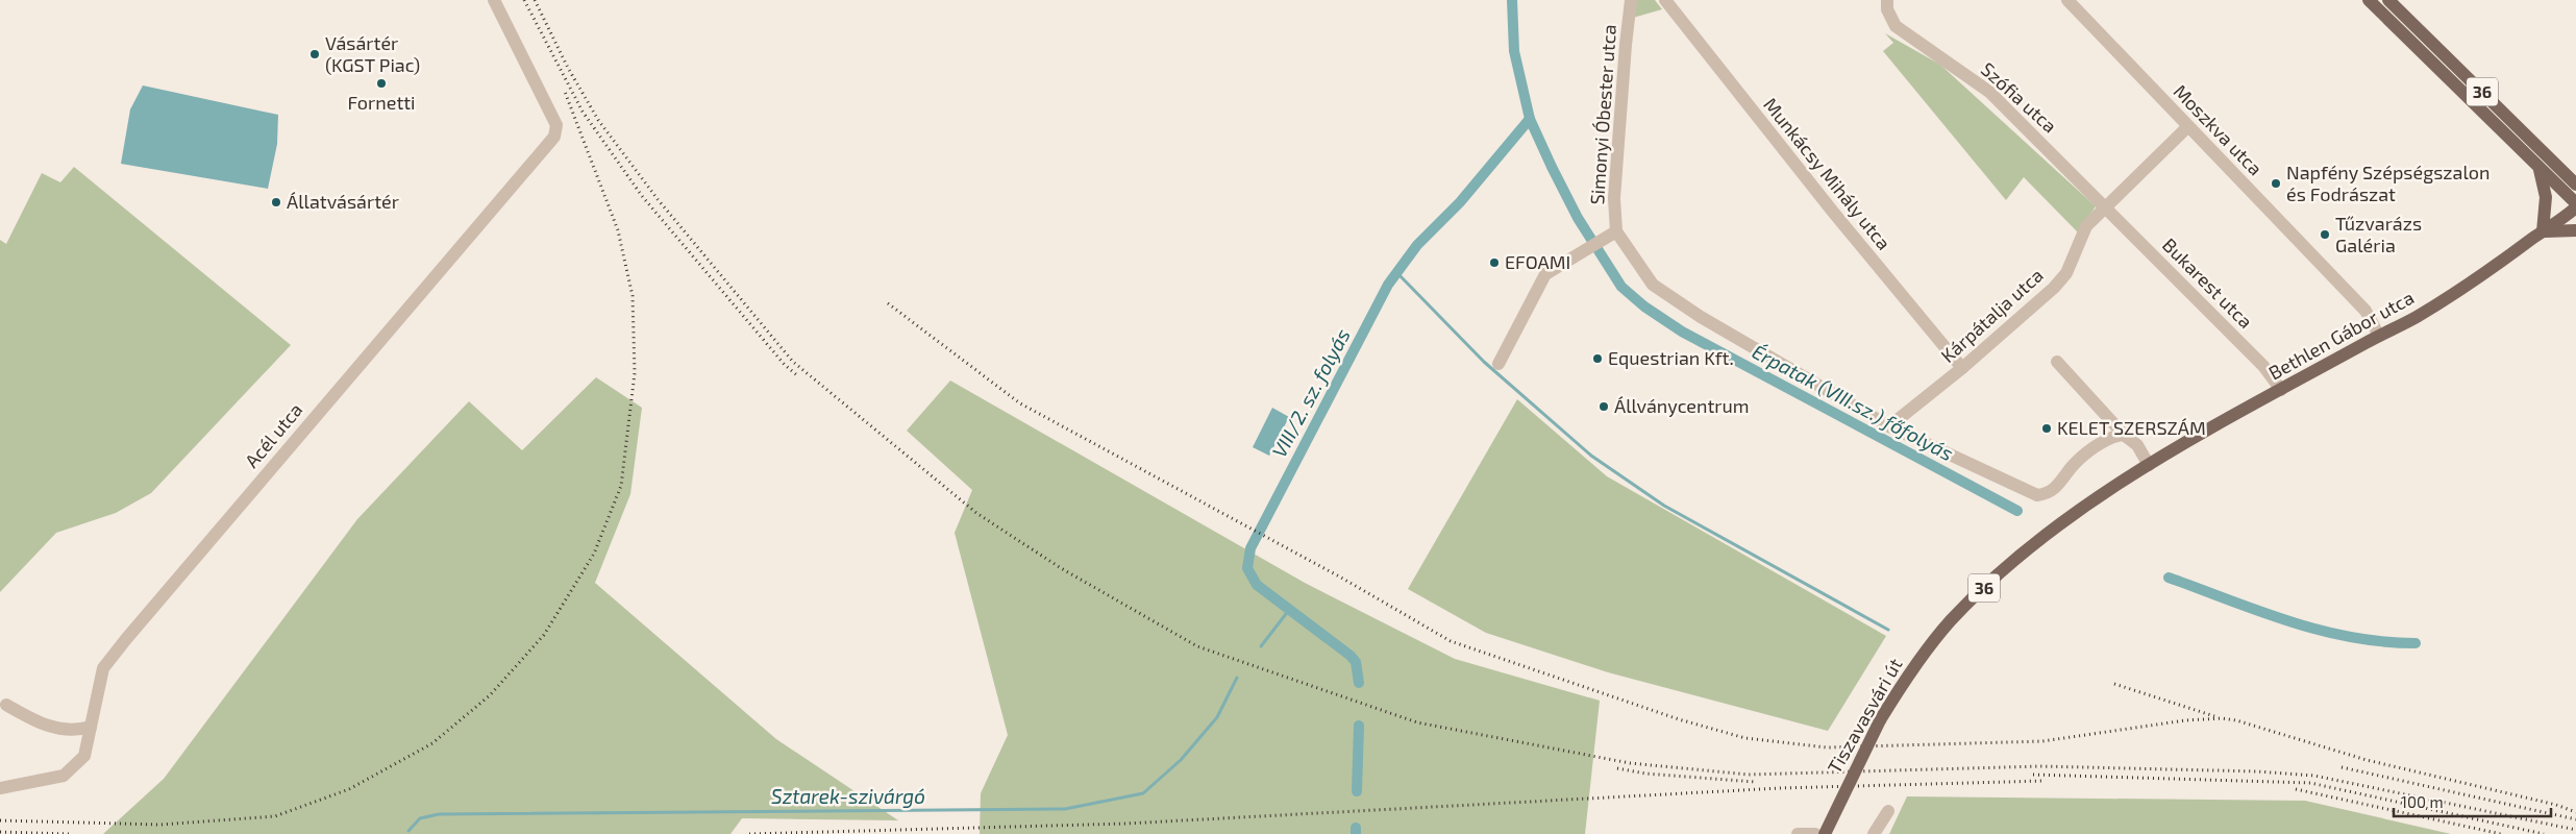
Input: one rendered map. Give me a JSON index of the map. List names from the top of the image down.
{
  "streets": {
    "main road": ["36", "Bethlen Gábor utca", "Tiszavasvári út"],
    "street": [
      "Szófia utca",
      "Simonyi Óbester utca",
      "Moszkva utca",
      "Munkácsy Mihály utca",
      "Bukarest utca",
      "Kárpátalja utca",
      "Acél utca"
    ]
  },
  "crossings": [
    ["36", "Bethlen Gábor utca"],
    ["Szófia utca", "Bukarest utca"],
    ["Szófia utca", "Kárpátalja utca"],
    ["Simonyi Óbester utca", "Kárpátalja utca"],
    ["Moszkva utca", "Kárpátalja utca"],
    ["Moszkva utca", "Bethlen Gábor utca"],
    ["Munkácsy Mihály utca", "Kárpátalja utca"],
    ["Bukarest utca", "Kárpátalja utca"],
    ["Bukarest utca", "Bethlen Gábor utca"],
    ["Bethlen Gábor utca", "Tiszavasvári út"]
  ],
  "water": ["VIII/2. sz. folyás", "Érpatak (VIII.sz.) főfolyás", "Sztarek-szivárgó"],
  "places": [
    "Vásártér (KGST Piac)",
    "Fornetti",
    "Napfény Szépségszalon és Fodrászat",
    "Állatvásártér",
    "Tűzvarázs Galéria",
    "EFOAMI",
    "Equestrian Kft.",
    "Állványcentrum",
    "KELET SZERSZÁM"
  ],
  "scale_bar": "100 m"
}
